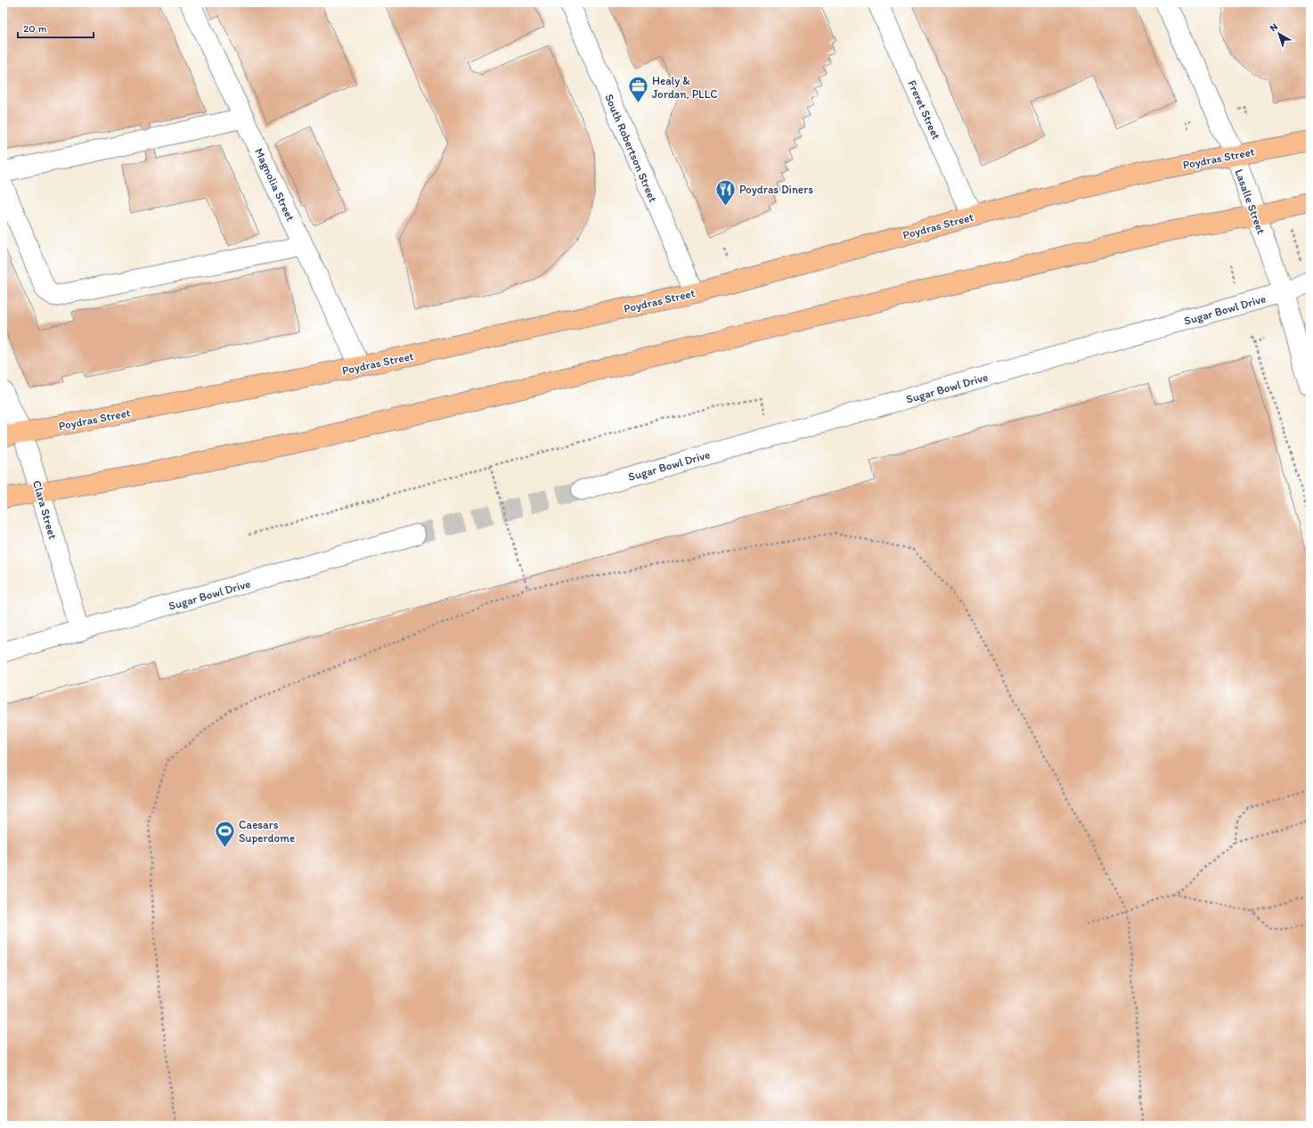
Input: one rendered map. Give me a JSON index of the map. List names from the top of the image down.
{
  "streets": {
    "main road": ["Poydras Street"],
    "street": [
      "Freret Street",
      "South Robertson Street",
      "Magnolia Street",
      "Lasalle Street",
      "Sugar Bowl Drive",
      "Clara Street"
    ]
  },
  "crossings": [
    ["Freret Street", "Poydras Street"],
    ["South Robertson Street", "Poydras Street"],
    ["Poydras Street", "Magnolia Street"],
    ["Poydras Street", "Lasalle Street"],
    ["Poydras Street", "Clara Street"],
    ["Lasalle Street", "Sugar Bowl Drive"],
    ["Sugar Bowl Drive", "Clara Street"]
  ],
  "places": {
    "office": ["Healy & Jordan, PLLC"],
    "restaurant": ["Poydras Diners"],
    "sports": ["Caesars Superdome"]
  },
  "scale_bar": "20 m",
  "north": "top left"
}
